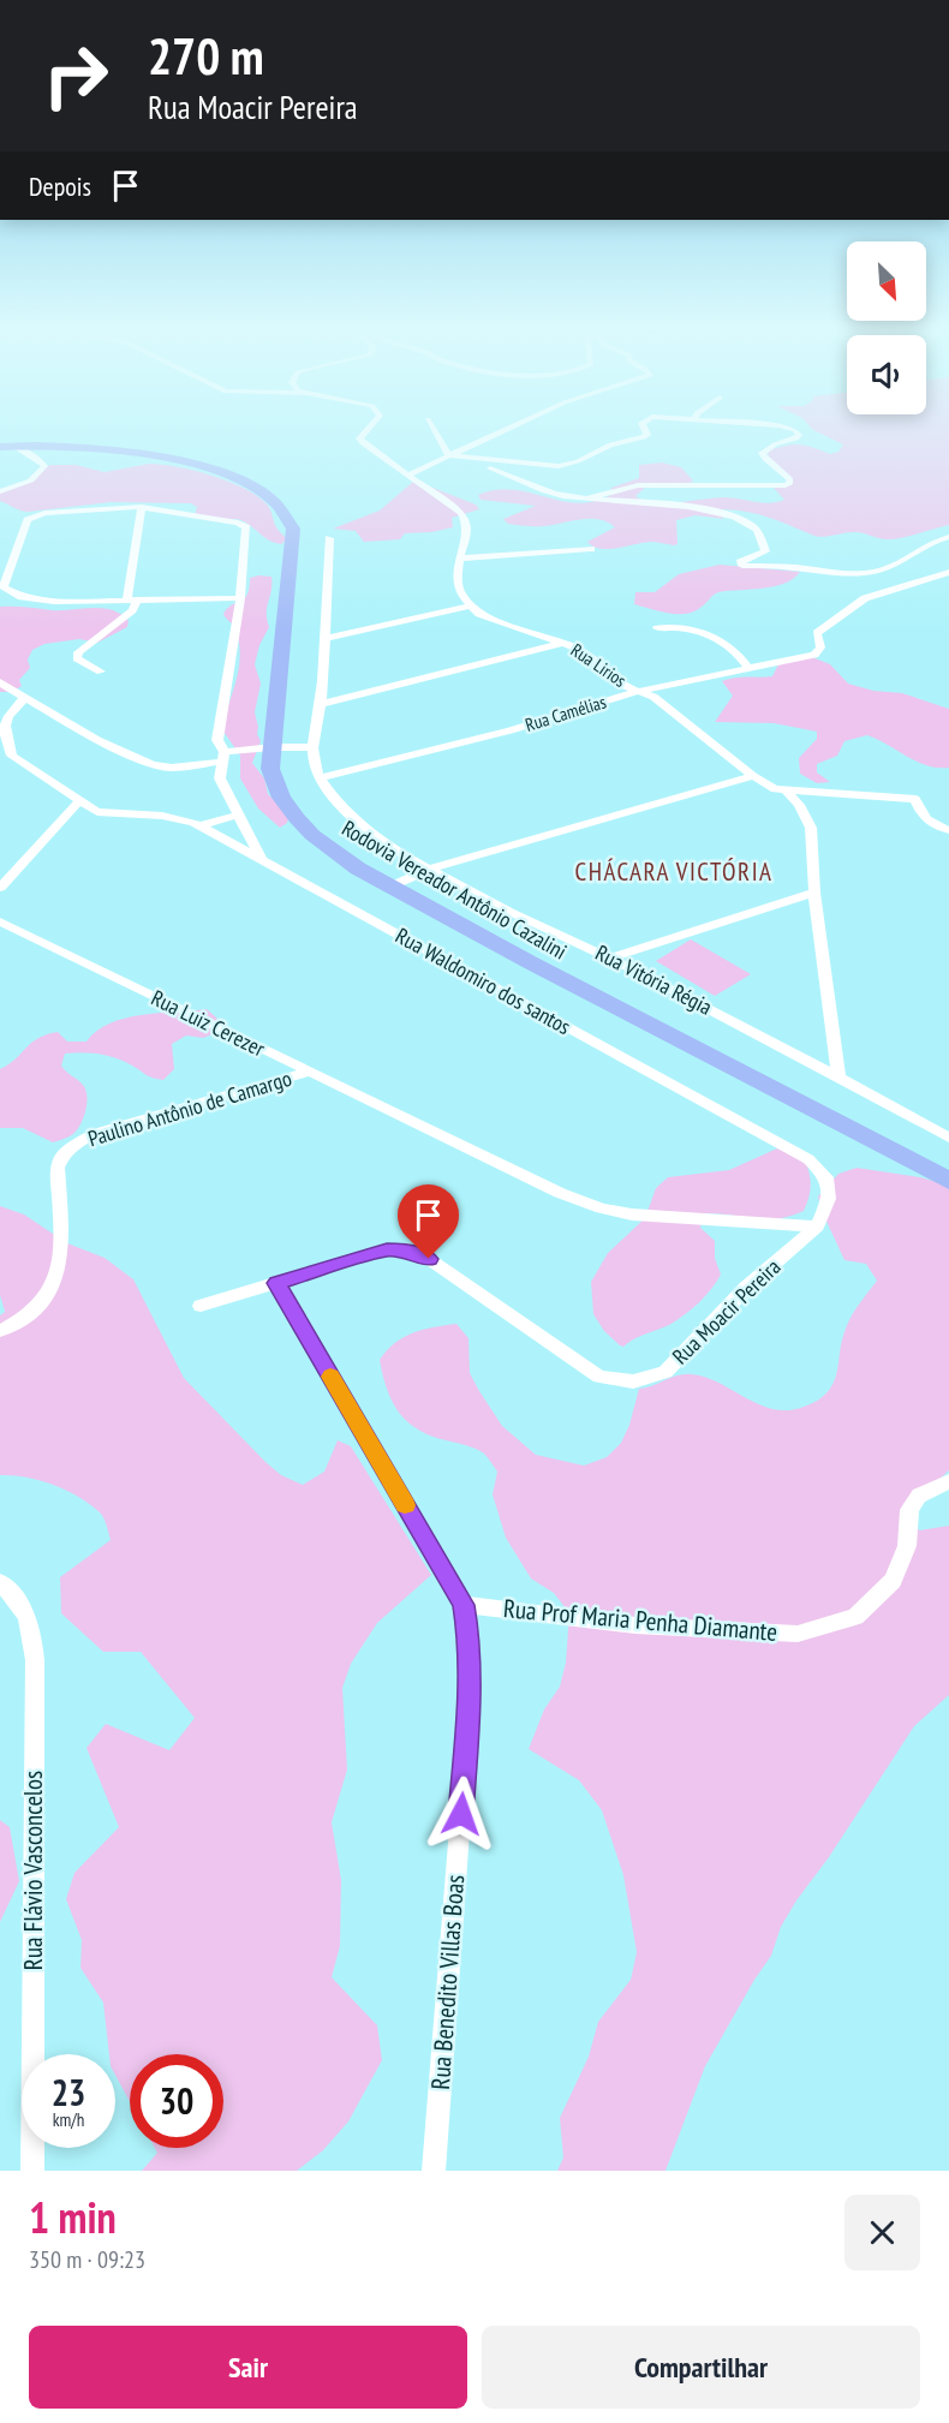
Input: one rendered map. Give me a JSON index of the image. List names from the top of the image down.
{
  "streets": {
    "main road": ["Rodovia Vereador Antônio Cazalini"],
    "street": [
      "Rua Lirios",
      "Rua Camélias",
      "Rua Vitória Régia",
      "Rua Waldomiro dos santos",
      "Rua Luiz Cerezer",
      "Paulino Antônio de Camargo",
      "Rua Moacir Pereira",
      "Rua Prof Maria Penha Diamante",
      "Rua Flávio Vasconcelos",
      "Rua Benedito Villas Boas"
    ]
  },
  "crossings": [
    ["Rua Lirios", "Rua Camélias"],
    ["Rua Camélias", "Rua Vitória Régia"],
    ["Rua Waldomiro dos santos", "Rua Luiz Cerezer"],
    ["Rua Waldomiro dos santos", "Rua Moacir Pereira"],
    ["Rua Luiz Cerezer", "Paulino Antônio de Camargo"],
    ["Rua Luiz Cerezer", "Rua Moacir Pereira"],
    ["Rua Moacir Pereira", "Rua Benedito Villas Boas"],
    ["Rua Prof Maria Penha Diamante", "Rua Benedito Villas Boas"]
  ],
  "districts": ["CHÁCARA VICTÓRIA"],
  "north": "bottom right",
  "page": {
    "turn": ["270 m", "Rua Moacir Pereira"],
    "then": "Depois",
    "speed": "23 km/h",
    "limit": "30",
    "heading": ["1 min", "350 m · 09:23"],
    "buttons": ["Sair", "Compartilhar"]
  }
}
